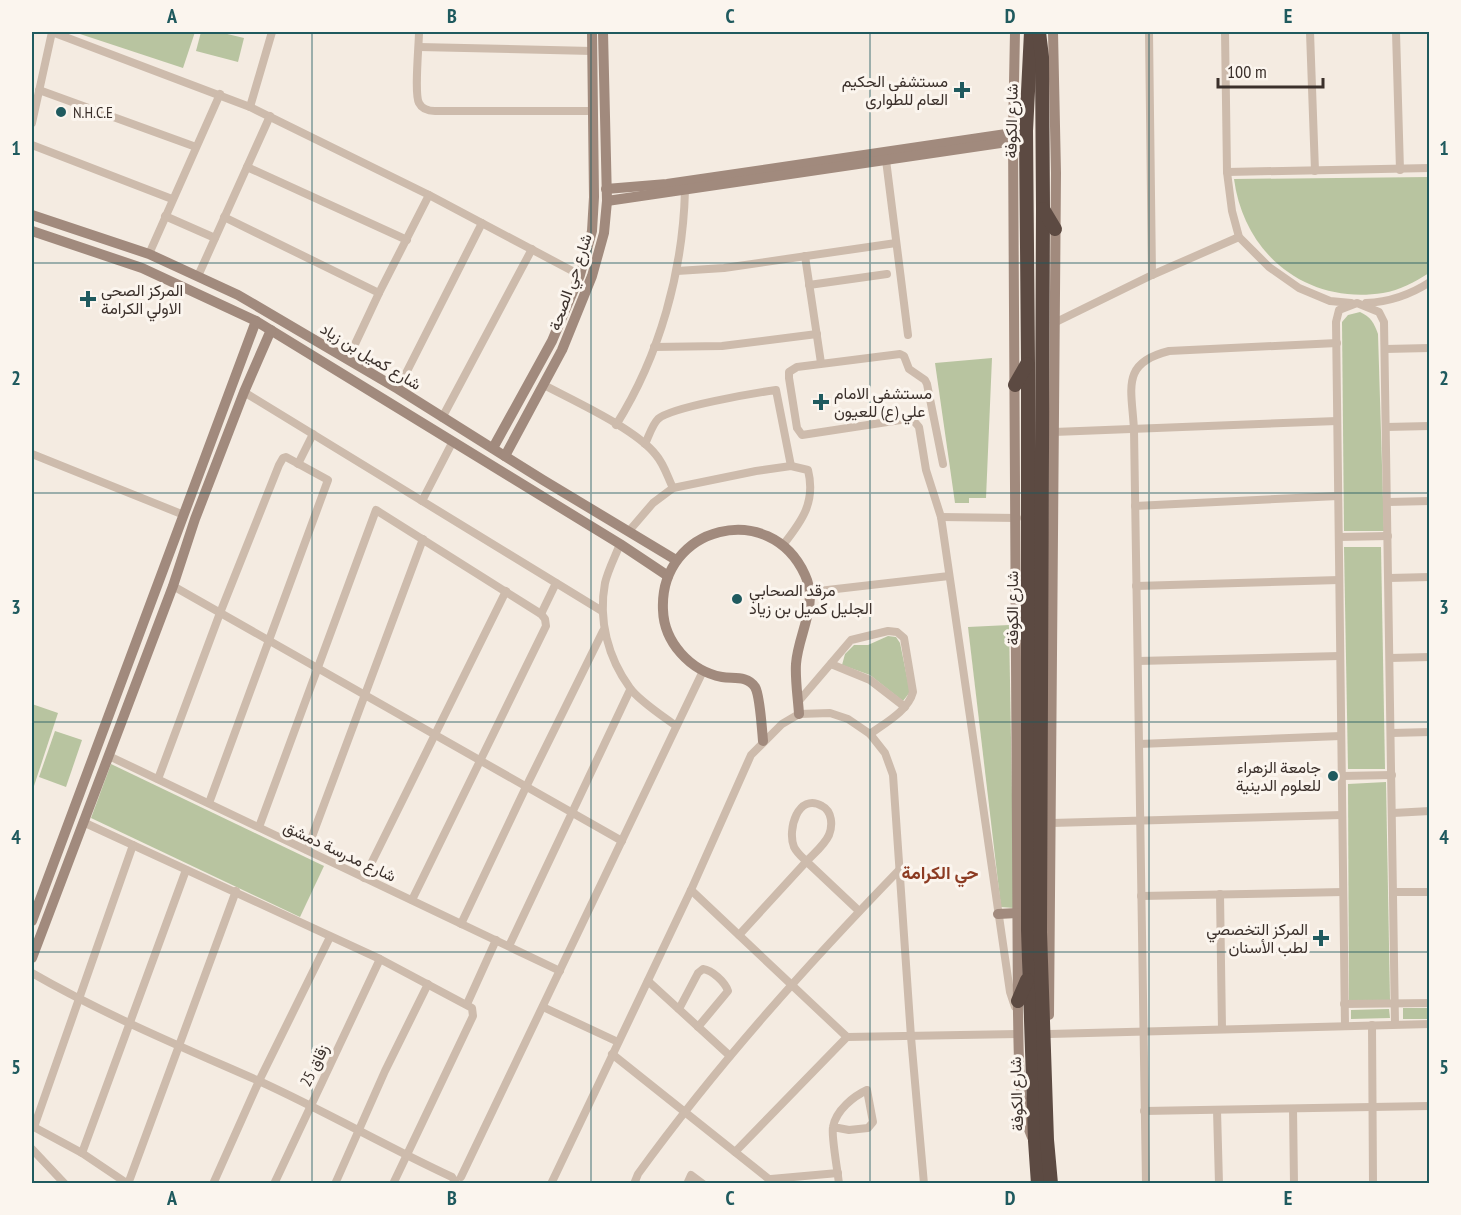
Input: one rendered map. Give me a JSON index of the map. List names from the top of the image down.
{
  "streets": {
    "highway": ["شارع الكوفة"],
    "main road": ["شارع حي الصحة", "شارع كميل بن زياد"],
    "street": ["شارع مدرسة دمشق", "زقاق 25"]
  },
  "crossings": [
    ["شارع حي الصحة", "شارع كميل بن زياد"]
  ],
  "districts": ["حي الكرامة"],
  "places": {
    "health": [
      "مستشفى الحكيم العام للطوارى",
      "المركز الصحي الاولي الكرامة",
      "مستشفى الامام علي (ع) للعيون",
      "المركز التخصصي لطب الأسنان"
    ],
    "other": ["N.H.C.E", "مرقد الصحابي الجليل كميل بن زياد", "جامعة الزهراء للعلوم الدينية"]
  },
  "scale_bar": "100 m",
  "grid": {
    "columns": [
      "A",
      "B",
      "C",
      "D",
      "E"
    ],
    "rows": [
      "1",
      "2",
      "3",
      "4",
      "5"
    ]
  }
}
